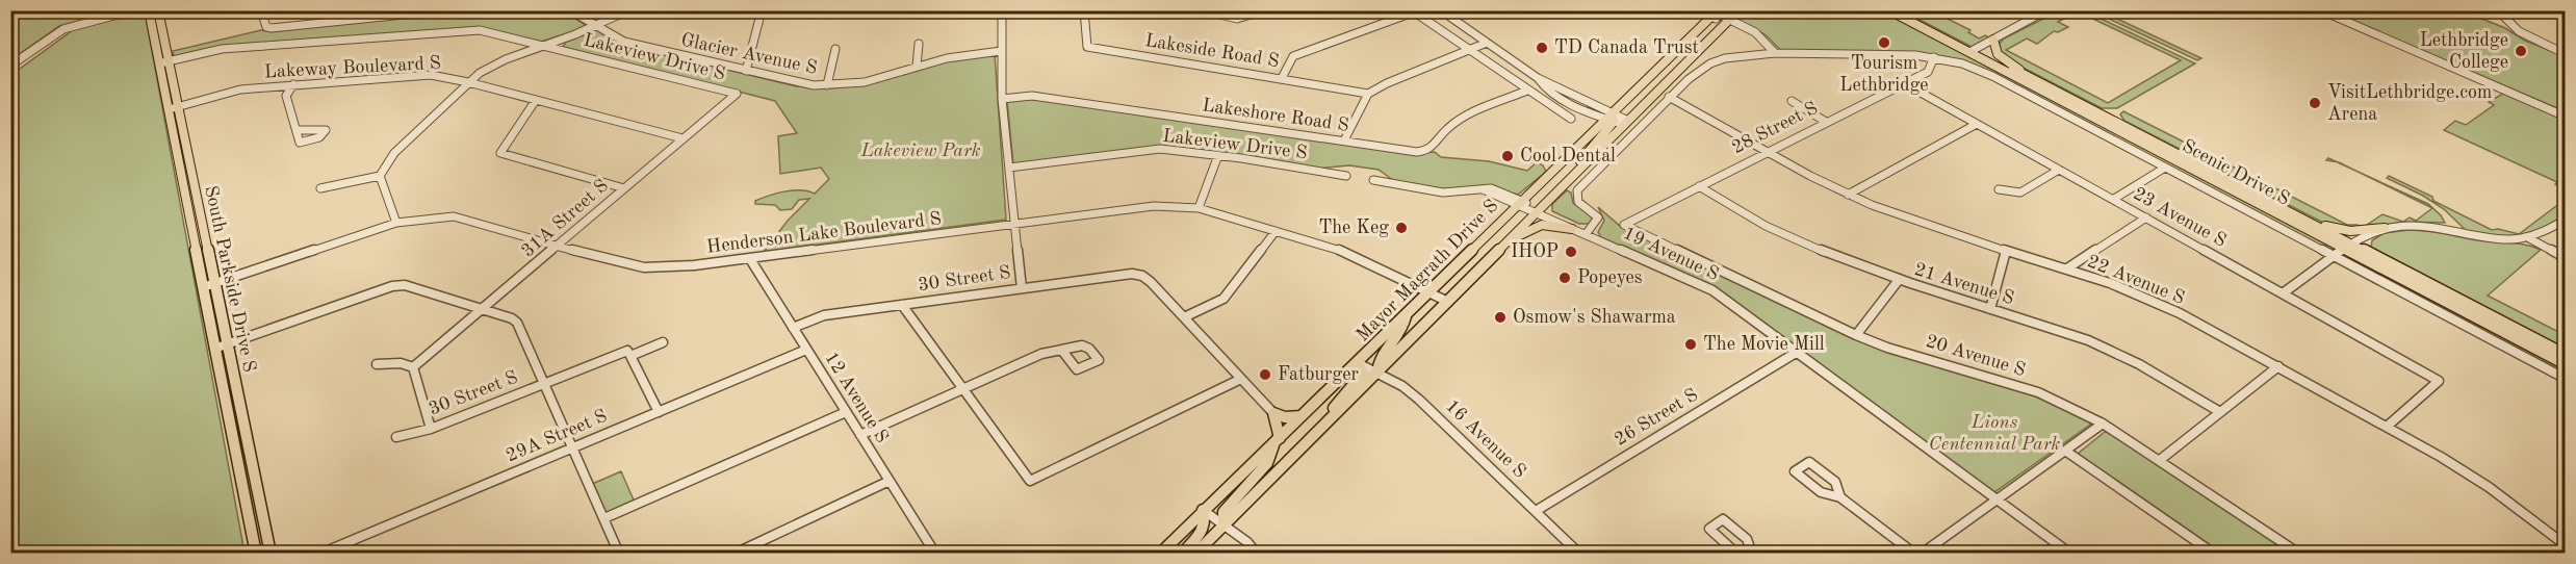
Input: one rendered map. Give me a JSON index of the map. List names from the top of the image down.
{
  "streets": {
    "main road": ["Scenic Drive S", "Mayor Magrath Drive S", "South Parkside Drive S"],
    "street": [
      "Lakeside Road S",
      "Glacier Avenue S",
      "Lakeview Drive S",
      "Lakeway Boulevard S",
      "Lakeshore Road S",
      "28 Street S",
      "23 Avenue S",
      "31A Street S",
      "Henderson Lake Boulevard S",
      "19 Avenue S",
      "30 Street S",
      "22 Avenue S",
      "21 Avenue S",
      "20 Avenue S",
      "12 Avenue S",
      "26 Street S",
      "29A Street S",
      "16 Avenue S"
    ]
  },
  "crossings": [
    ["Lakeview Drive S", "31A Street S"],
    ["Lakeview Drive S", "South Parkside Drive S"],
    ["Lakeway Boulevard S", "31A Street S"],
    ["Lakeway Boulevard S", "South Parkside Drive S"],
    ["28 Street S", "Scenic Drive S"],
    ["28 Street S", "23 Avenue S"],
    ["28 Street S", "22 Avenue S"],
    ["28 Street S", "21 Avenue S"],
    ["28 Street S", "20 Avenue S"],
    ["23 Avenue S", "22 Avenue S"],
    ["31A Street S", "Henderson Lake Boulevard S"],
    ["Henderson Lake Boulevard S", "Mayor Magrath Drive S"],
    ["Henderson Lake Boulevard S", "South Parkside Drive S"],
    ["Henderson Lake Boulevard S", "12 Avenue S"],
    ["19 Avenue S", "Mayor Magrath Drive S"],
    ["19 Avenue S", "26 Street S"],
    ["Mayor Magrath Drive S", "16 Avenue S"],
    ["30 Street S", "12 Avenue S"],
    ["12 Avenue S", "29A Street S"],
    ["26 Street S", "16 Avenue S"]
  ],
  "parks": ["Lakeview Park", "Lions Centennial Park"],
  "places": [
    "Tourism Lethbridge",
    "TD Canada Trust",
    "Lethbridge College",
    "VisitLethbridge.com Arena",
    "Cool Dental",
    "The Keg",
    "IHOP",
    "Popeyes",
    "Osmow's Shawarma",
    "The Movie Mill",
    "Fatburger"
  ]
}
